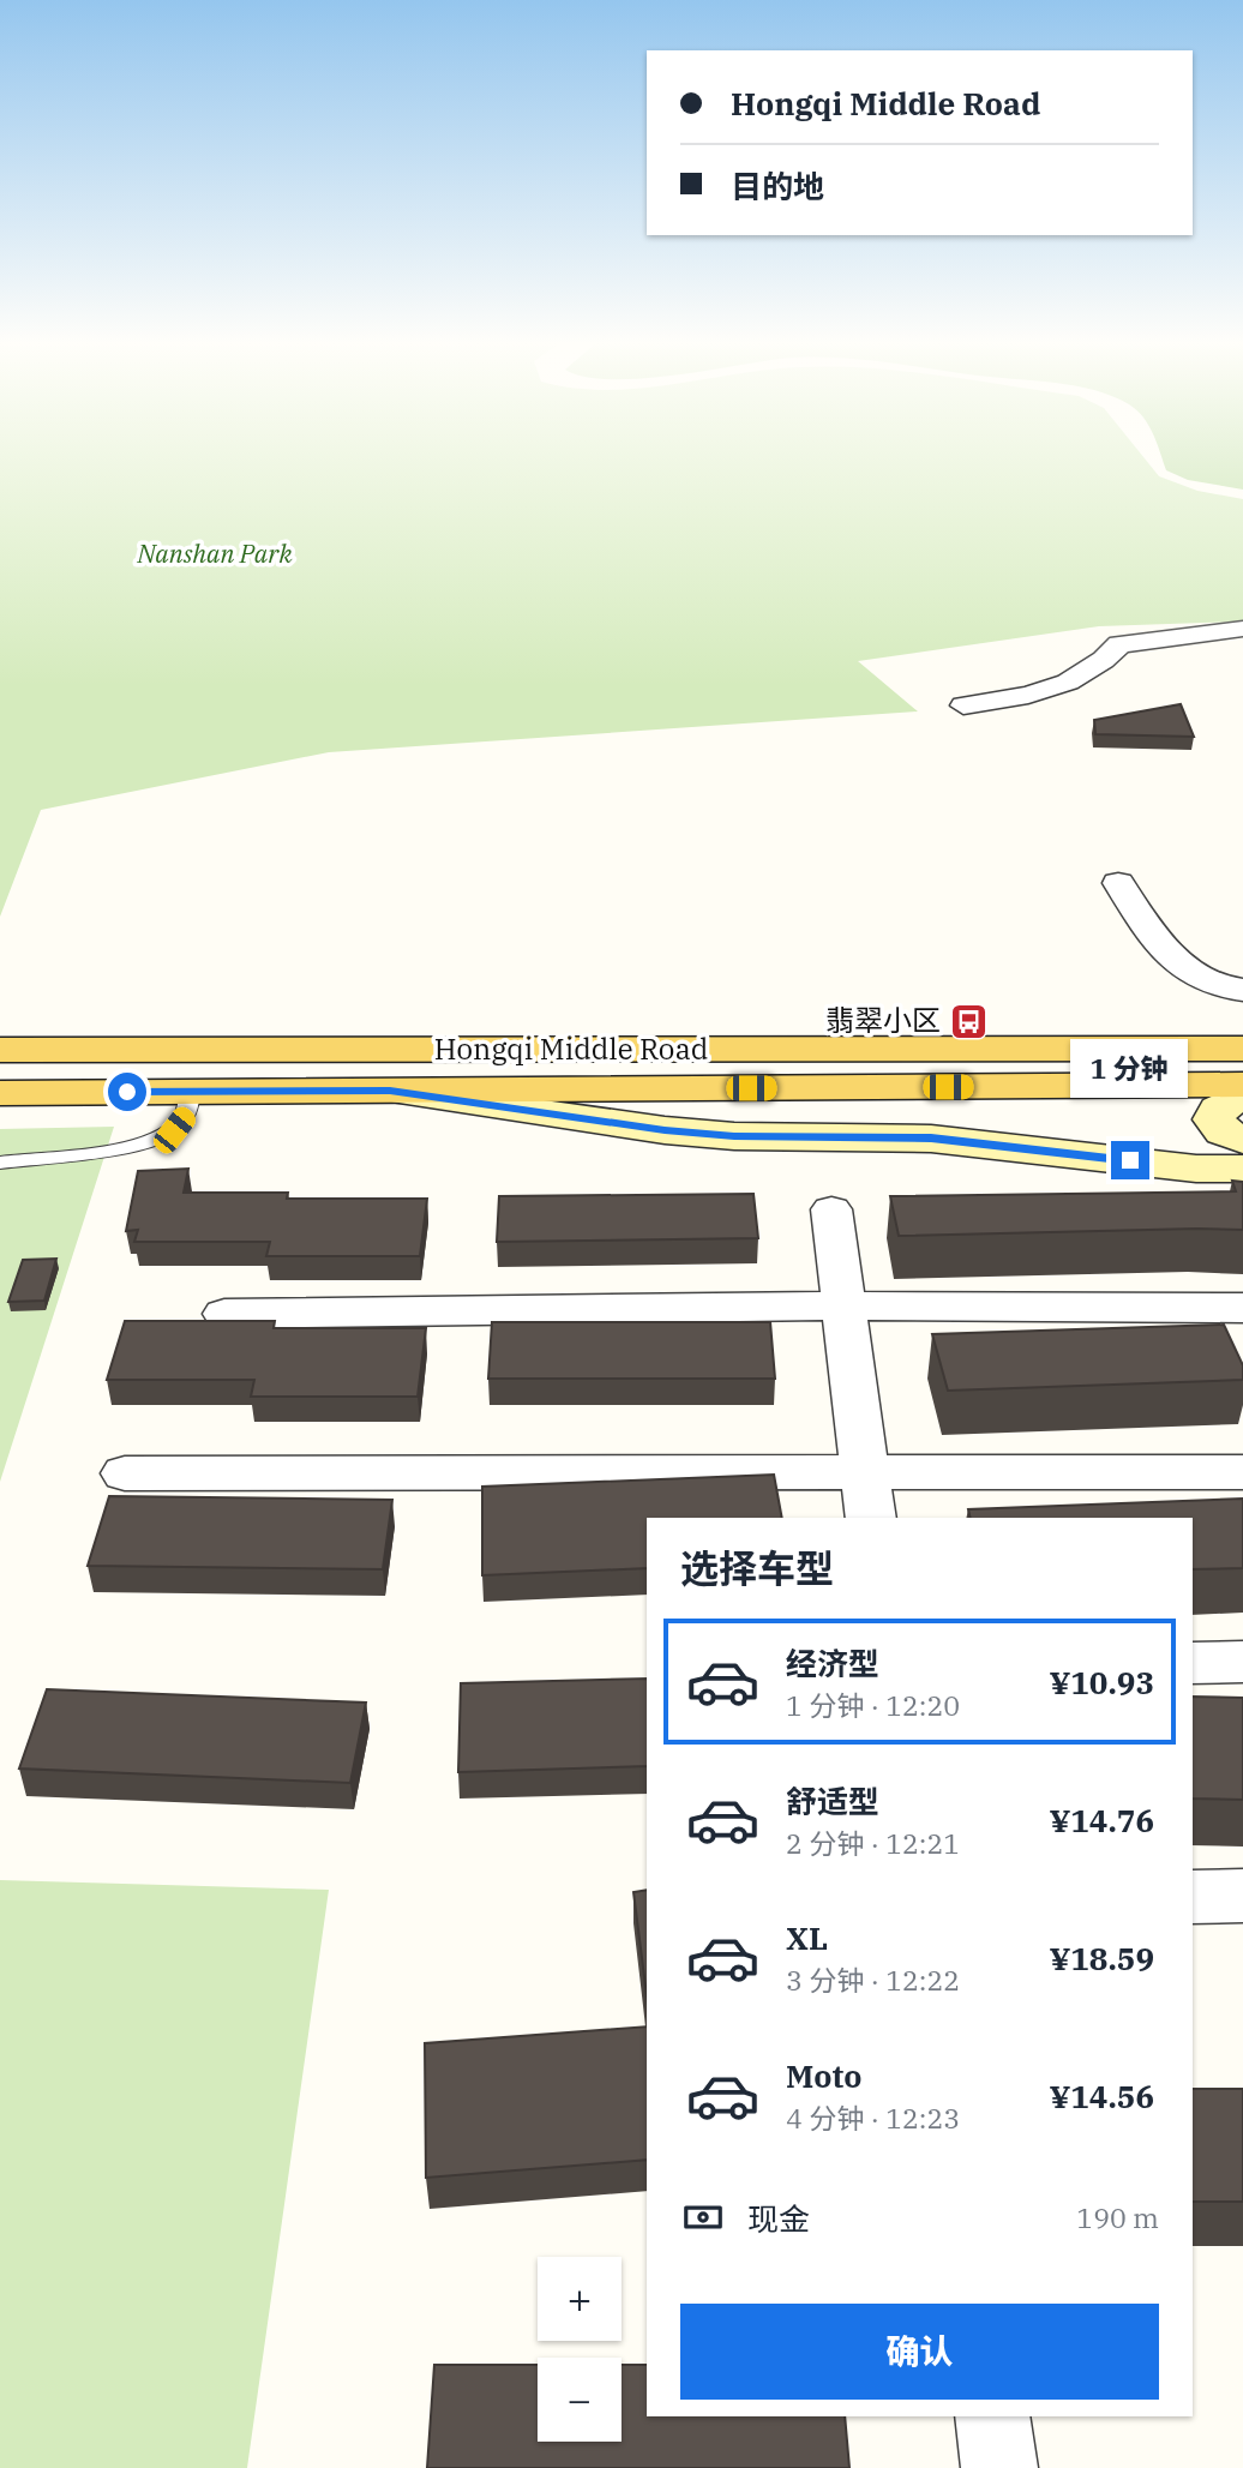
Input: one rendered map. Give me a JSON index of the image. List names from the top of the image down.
{
  "streets": {
    "main road": ["Hongqi Middle Road"]
  },
  "parks": ["Nanshan Park"],
  "places": {
    "bus stop": ["翡翠小区"]
  },
  "page": {
    "banner": ["Hongqi Middle Road", "目的地"],
    "bubble": "1 分钟",
    "heading": "选择车型",
    "list": [
      {
        "name": "经济型",
        "note": "1 分钟 · 12:20",
        "value": "¥10.93"
      },
      {
        "name": "舒适型",
        "note": "2 分钟 · 12:21",
        "value": "¥14.76"
      },
      {
        "name": "XL",
        "note": "3 分钟 · 12:22",
        "value": "¥18.59"
      },
      {
        "name": "Moto",
        "note": "4 分钟 · 12:23",
        "value": "¥14.56"
      }
    ],
    "pay": ["现金", "190 m"],
    "map_buttons": ["+", "−"],
    "buttons": "确认"
  }
}
